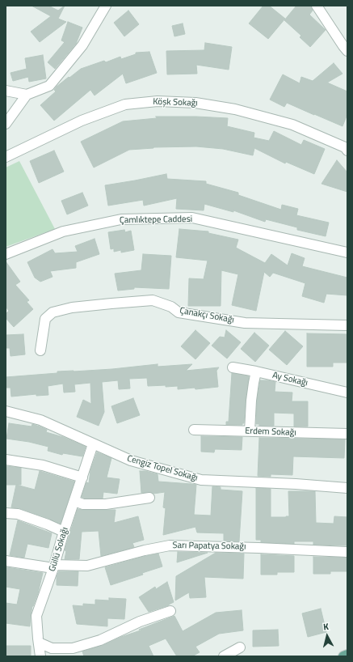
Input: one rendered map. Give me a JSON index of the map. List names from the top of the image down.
{
  "streets": {
    "street": [
      "Köşk Sokağı",
      "Çamlıktepe Caddesi",
      "Çanakçı Sokağı",
      "Ay Sokağı",
      "Erdem Sokağı",
      "Cengiz Topel Sokağı",
      "Sarı Papatya Sokağı",
      "Güllü Sokağı"
    ]
  },
  "crossings": [
    ["Cengiz Topel Sokağı", "Güllü Sokağı"],
    ["Sarı Papatya Sokağı", "Güllü Sokağı"]
  ],
  "north": "top"
}
